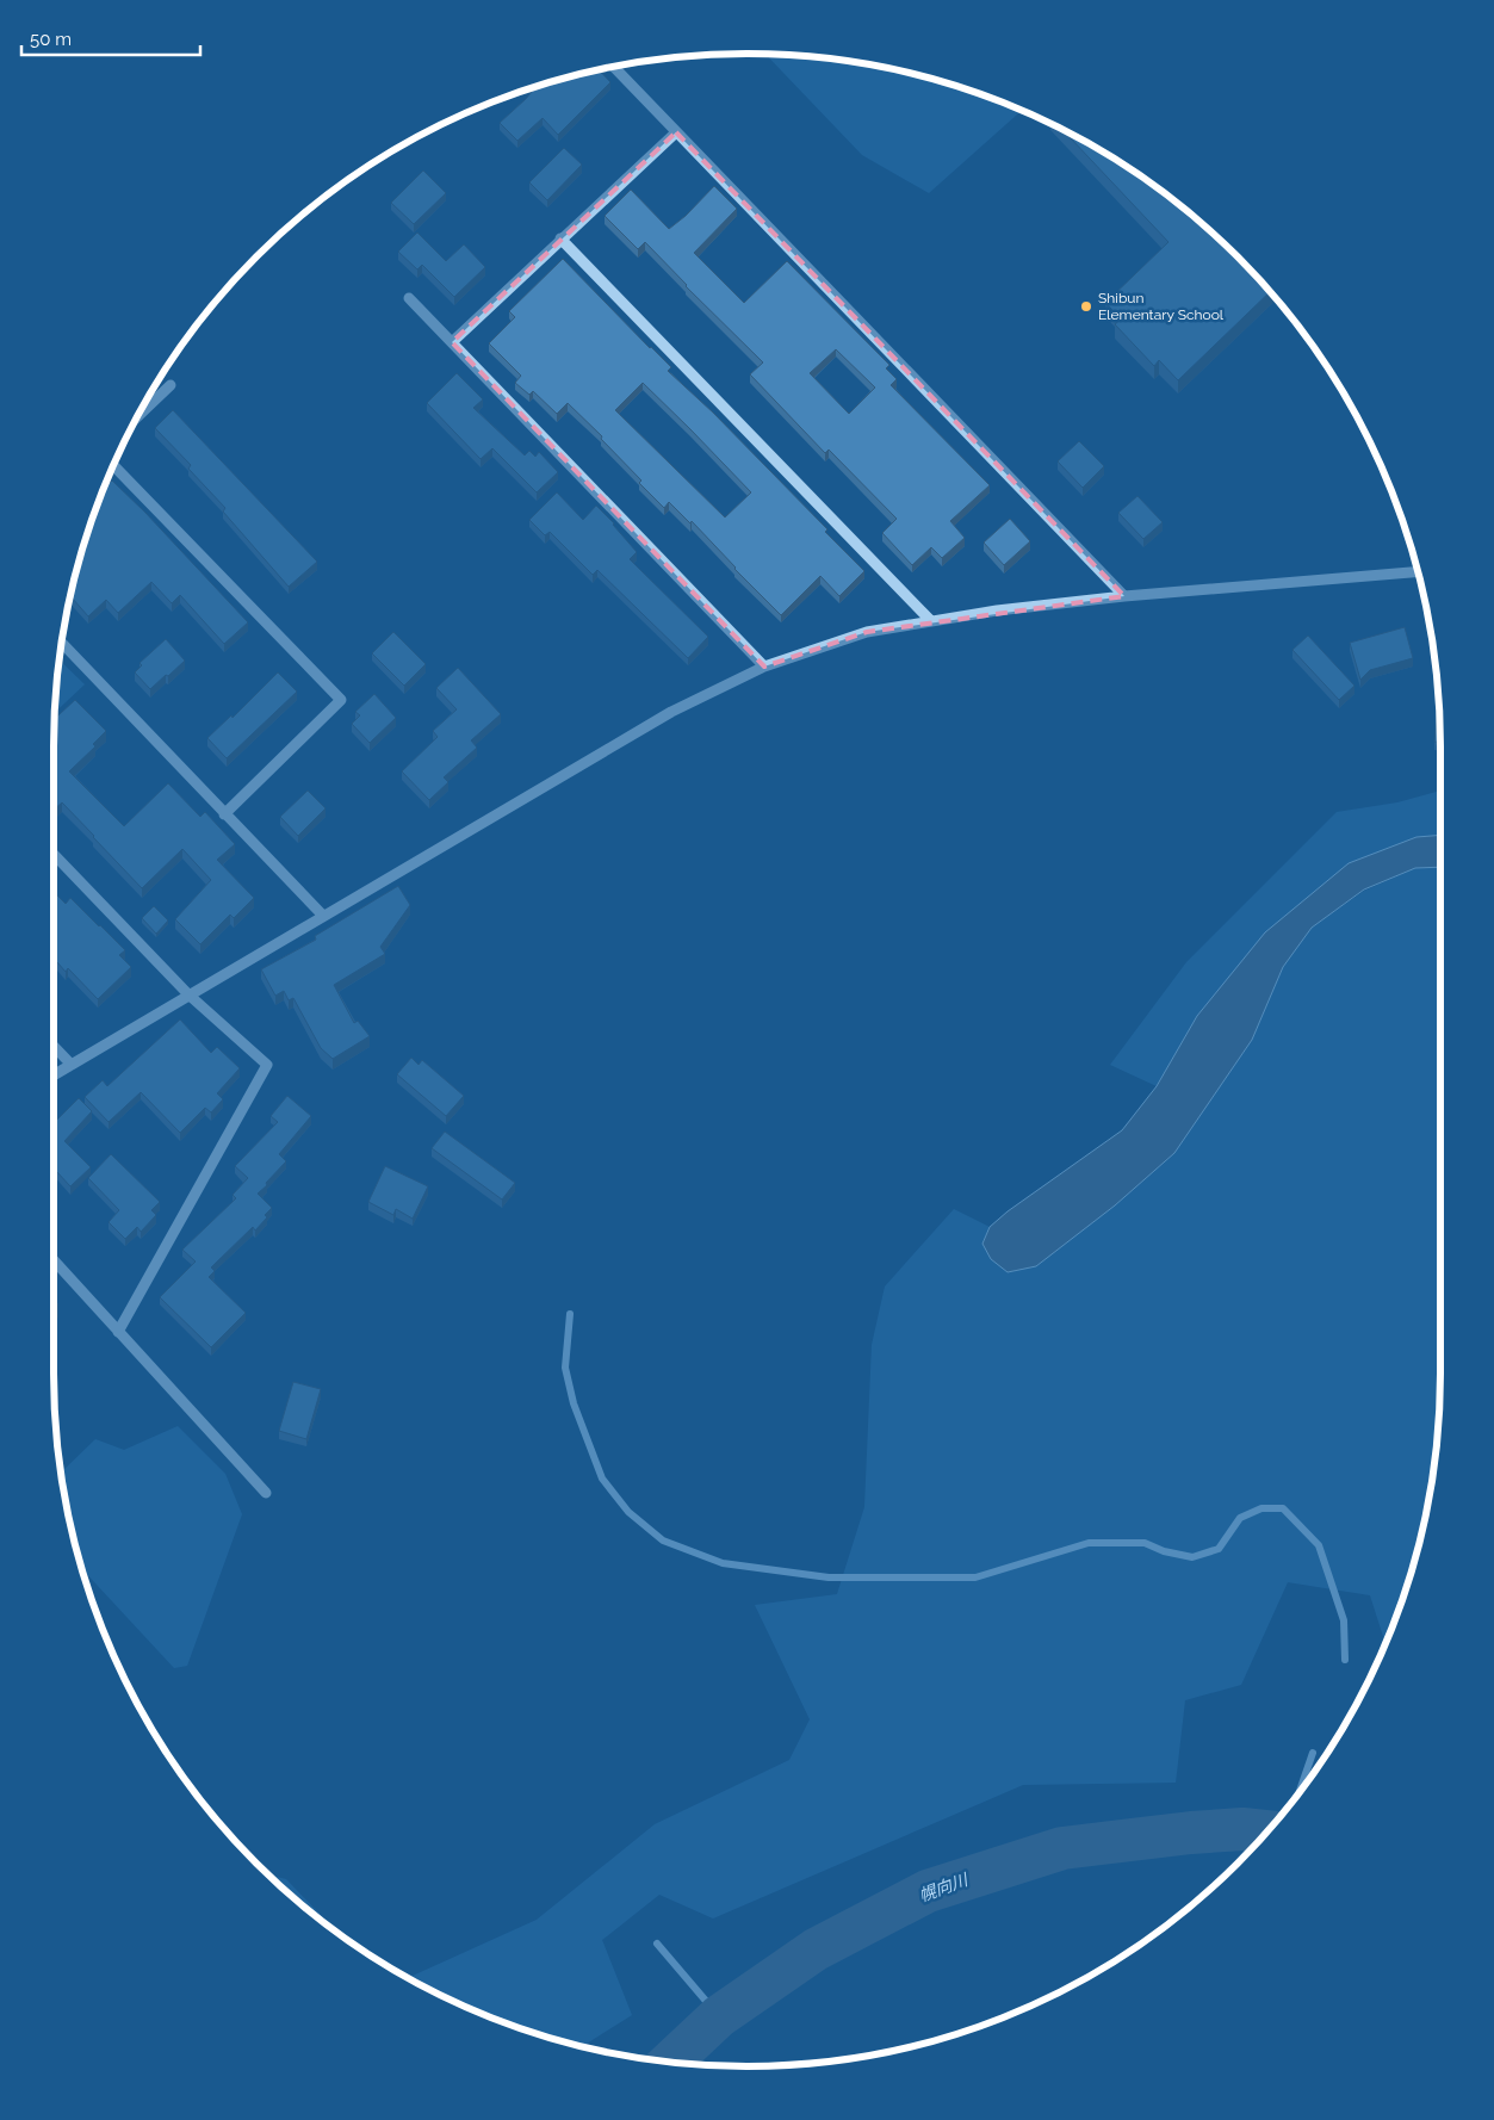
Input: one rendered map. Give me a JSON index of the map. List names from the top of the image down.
{
  "water": ["幌向川"],
  "places": ["Shibun Elementary School"],
  "scale_bar": "50 m"
}
